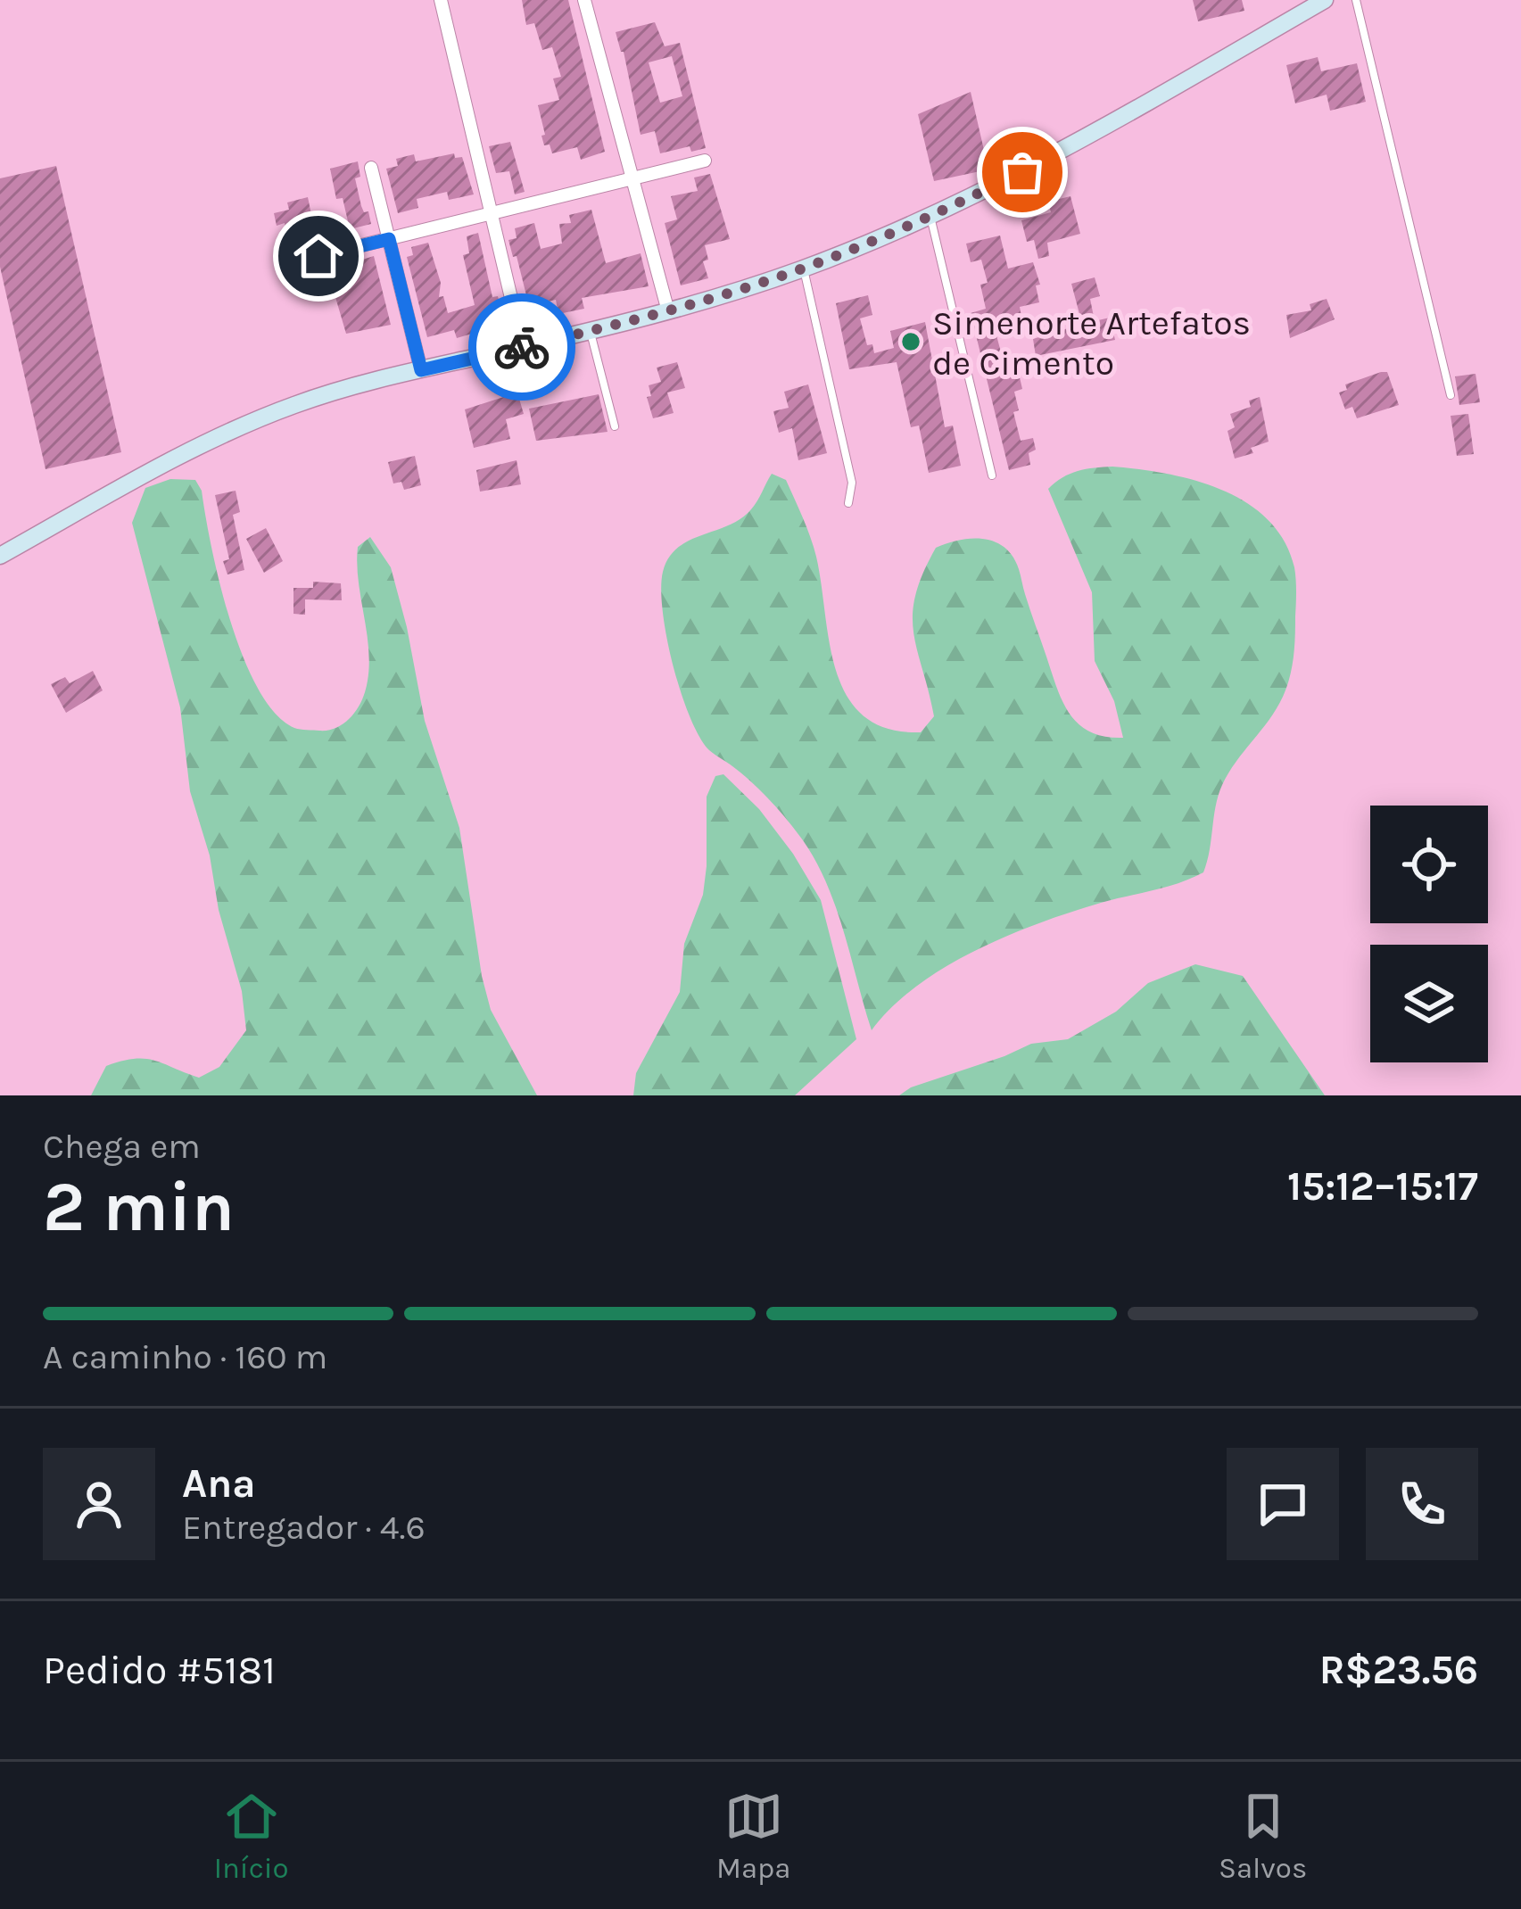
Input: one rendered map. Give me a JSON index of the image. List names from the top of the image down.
{
  "places": ["Simenorte Artefatos de Cimento"],
  "page": {
    "heading": ["2 min", "Chega em", "15:12–15:17"],
    "panel": [
      "Ana",
      "Entregador · 4.6",
      "Pedido #5181",
      "R$23.56"
    ],
    "bar": "A caminho · 160 m",
    "tabs": ["Início", "Mapa", "Salvos"]
  }
}
